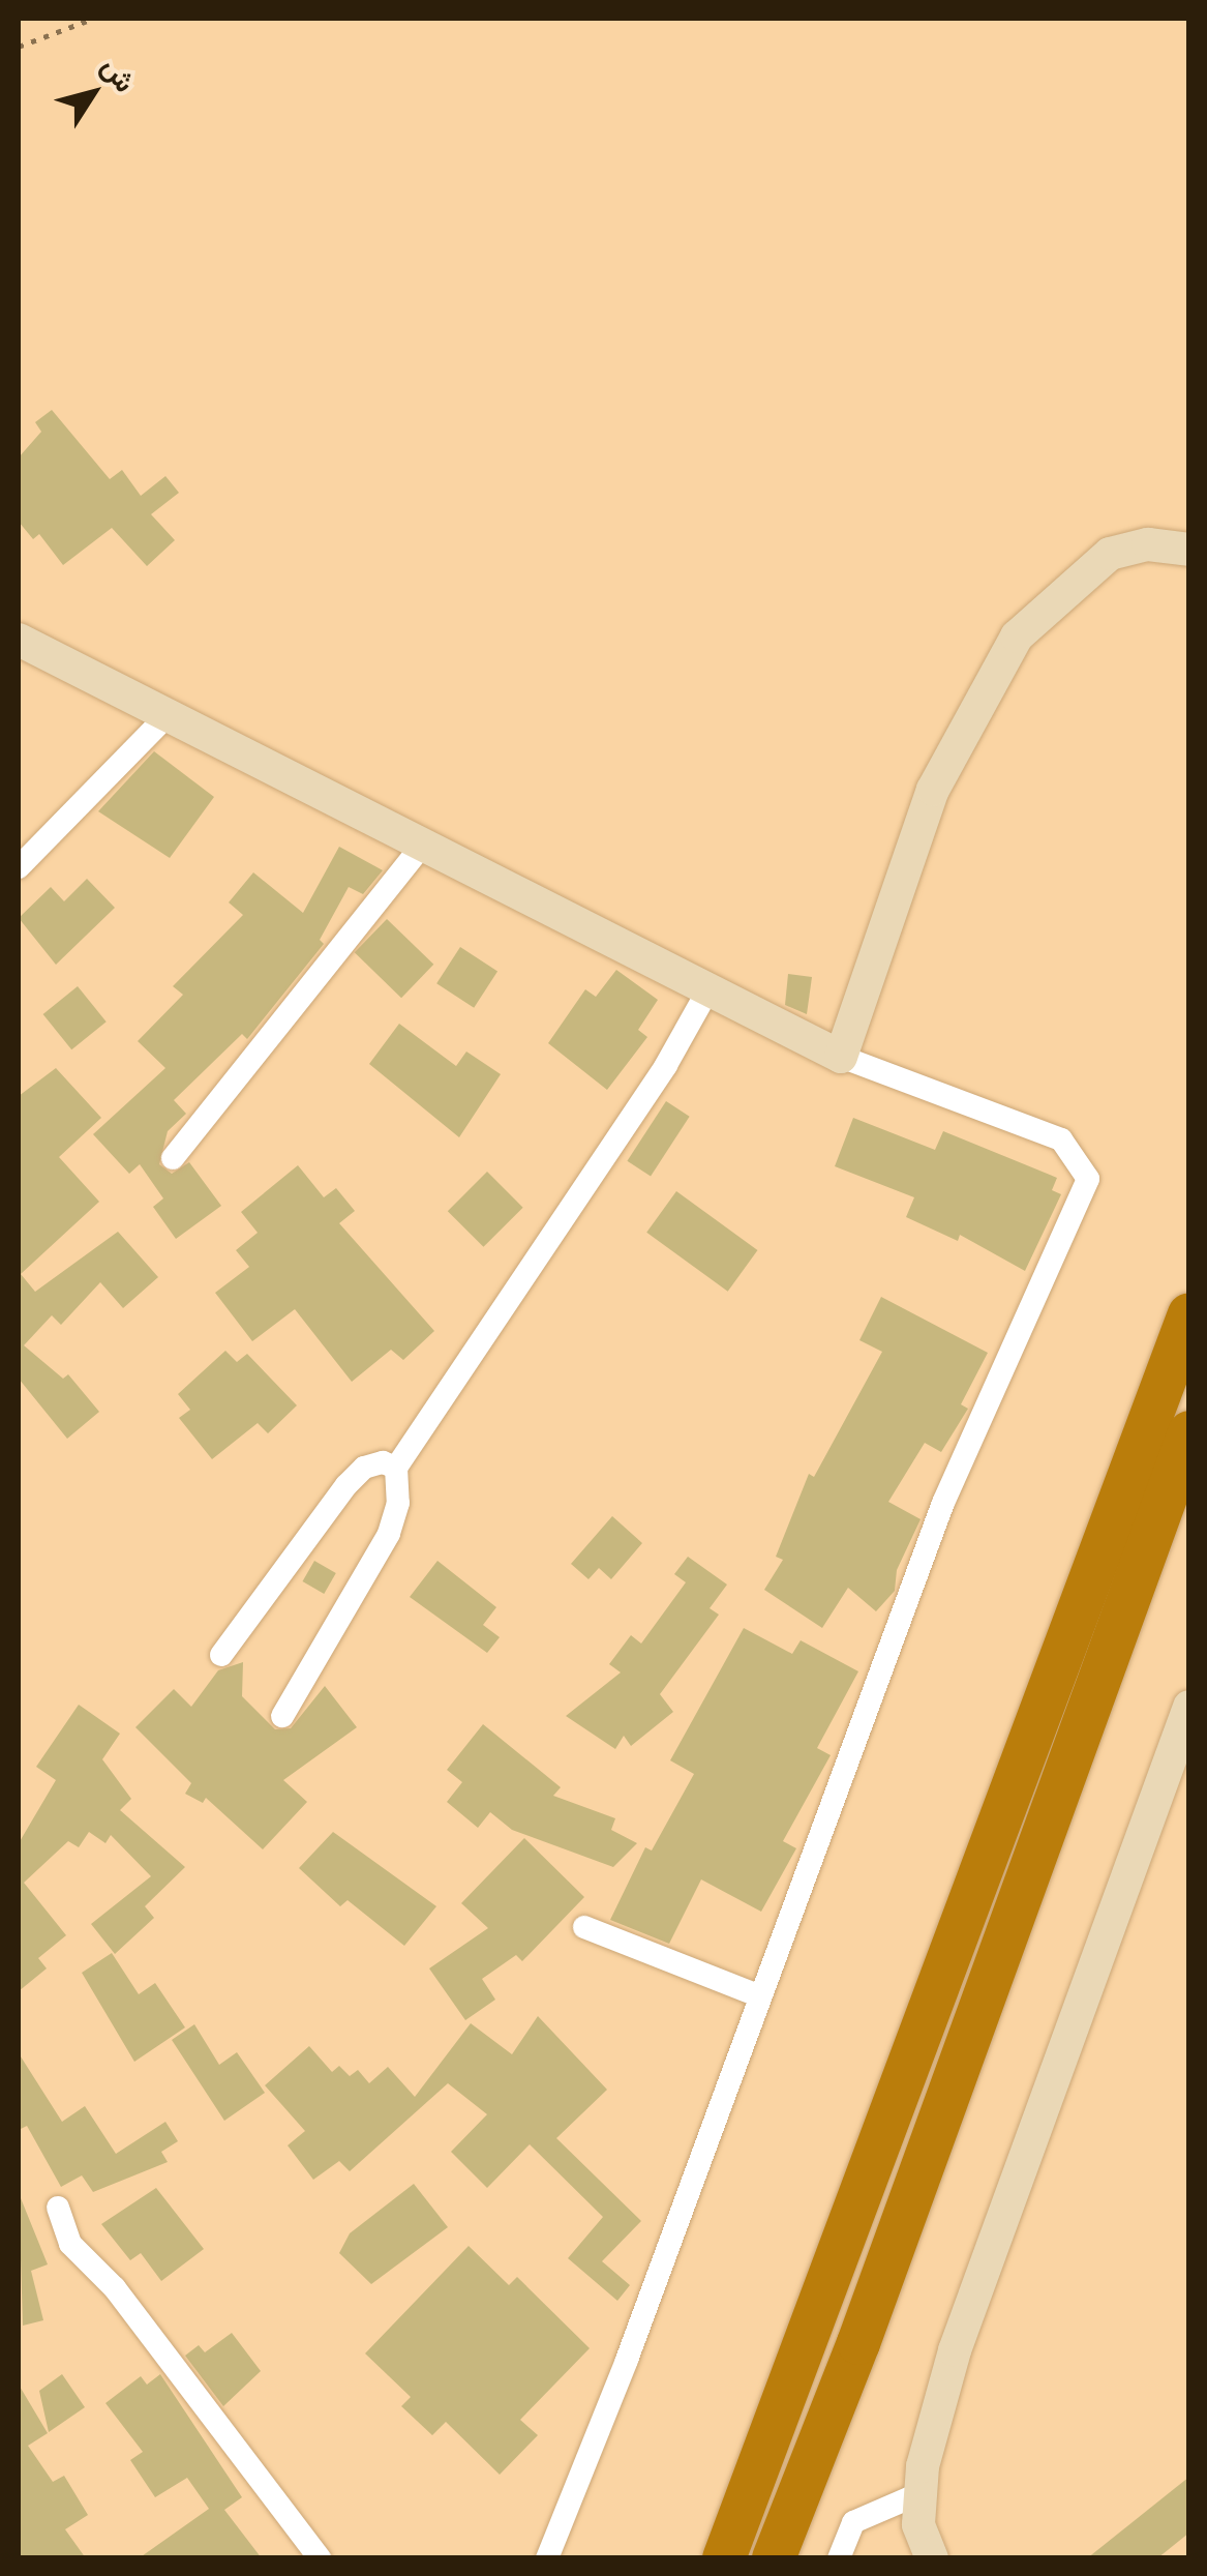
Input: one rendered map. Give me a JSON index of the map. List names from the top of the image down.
{
  "north": "top right"
}
